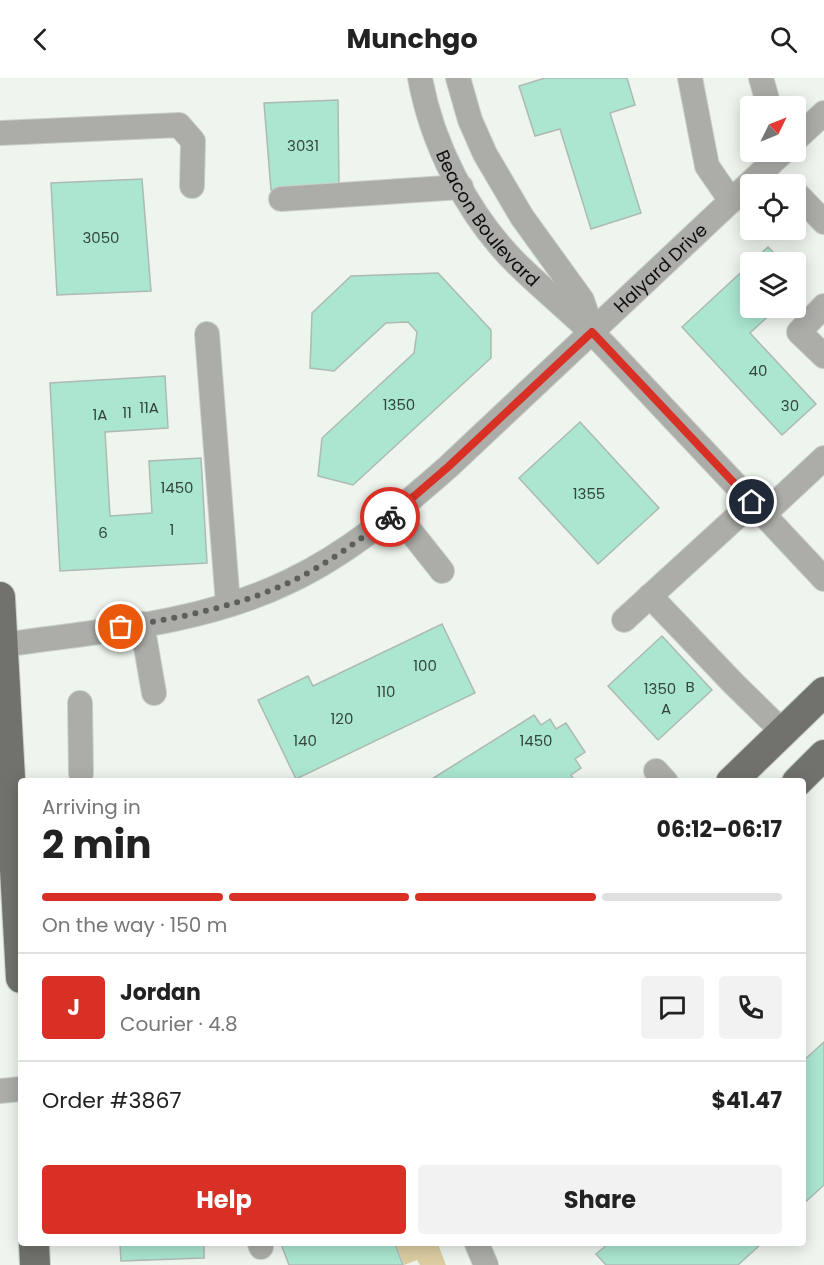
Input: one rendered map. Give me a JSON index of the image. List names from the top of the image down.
{
  "streets": {
    "street": ["Beacon Boulevard", "Halyard Drive"]
  },
  "crossings": [
    ["Beacon Boulevard", "Halyard Drive"]
  ],
  "house_numbers": [
    "3031",
    "3050",
    "40",
    "1350",
    "30",
    "11A",
    "11",
    "1A",
    "1450",
    "1355",
    "1",
    "6",
    "100",
    "B",
    "1350",
    "110",
    "A",
    "120",
    "140",
    "1450"
  ],
  "north": "top right",
  "page": {
    "header": "Munchgo",
    "heading": ["2 min", "Arriving in", "06:12–06:17"],
    "panel": [
      "Jordan",
      "Courier · 4.8",
      "Order #3867",
      "$41.47"
    ],
    "bar": "On the way · 150 m",
    "round": "J",
    "buttons": ["Help", "Share"]
  }
}
